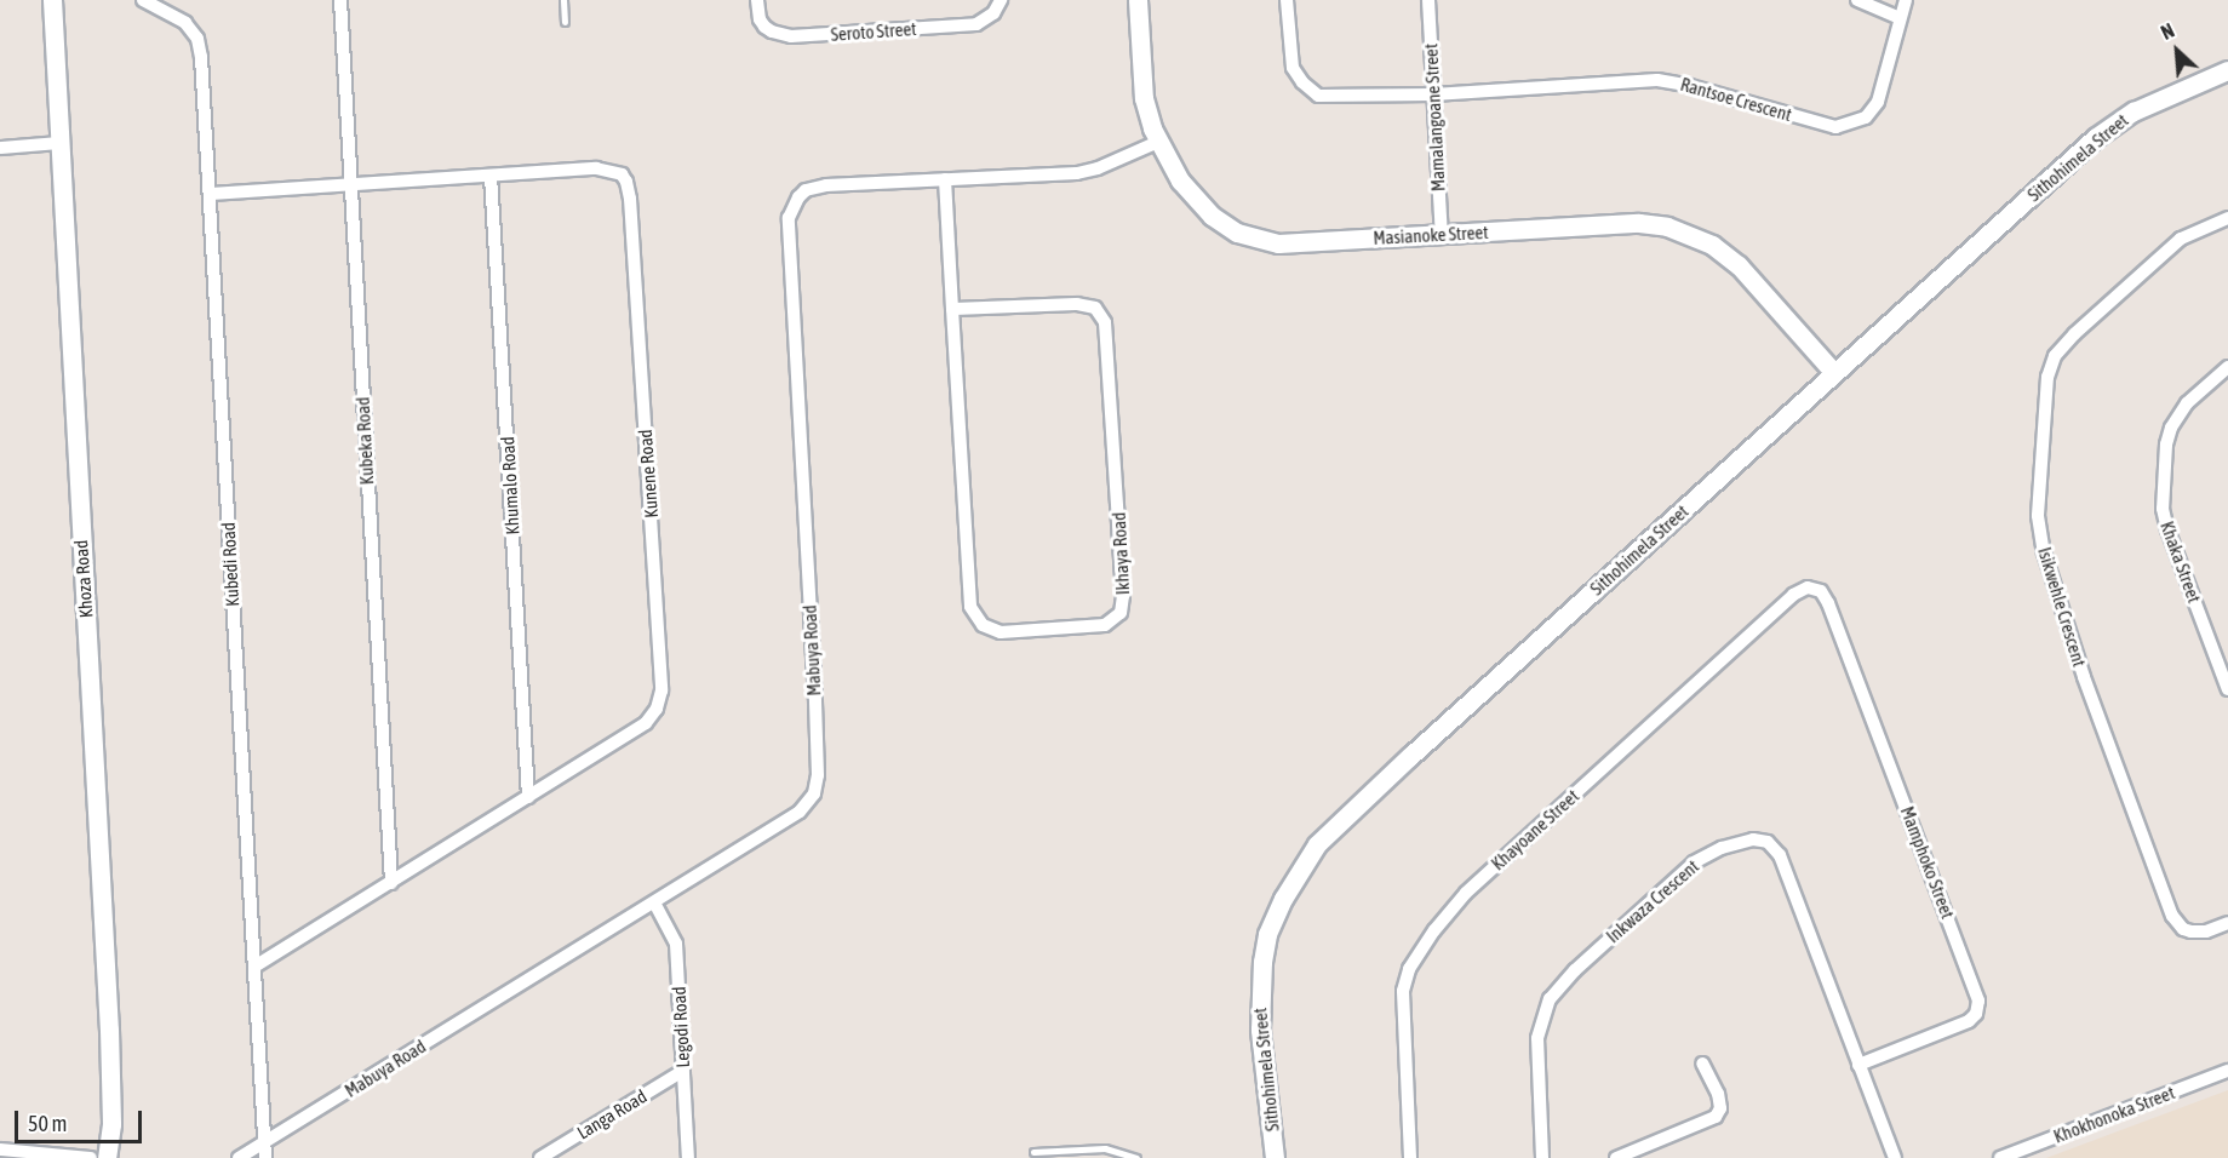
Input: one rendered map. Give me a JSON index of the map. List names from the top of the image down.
{
  "streets": {
    "street": [
      "Seroto Street",
      "Rantsoe Crescent",
      "Mamalangoane Street",
      "Sithohimela Street",
      "Masianoke Street",
      "Kubeka Road",
      "Kunene Road",
      "Khumalo Road",
      "Ikhaya Road",
      "Khaka Street",
      "Kubedi Road",
      "Khoza Road",
      "Isikwehle Crescent",
      "Mabuya Road",
      "Khayoane Street",
      "Mamphoko Street",
      "Inkwaza Crescent",
      "Legodi Road",
      "Langa Road",
      "Khokhonoka Street"
    ]
  },
  "crossings": [
    ["Rantsoe Crescent", "Mamalangoane Street"],
    ["Mamalangoane Street", "Masianoke Street"],
    ["Sithohimela Street", "Masianoke Street"],
    ["Masianoke Street", "Mabuya Road"],
    ["Kubeka Road", "Kunene Road"],
    ["Kunene Road", "Khumalo Road"],
    ["Kunene Road", "Kubedi Road"],
    ["Ikhaya Road", "Mabuya Road"],
    ["Kubedi Road", "Mabuya Road"],
    ["Mabuya Road", "Legodi Road"],
    ["Khayoane Street", "Mamphoko Street"],
    ["Mamphoko Street", "Inkwaza Crescent"],
    ["Legodi Road", "Langa Road"]
  ],
  "scale_bar": "50 m",
  "north": "top left"
}
